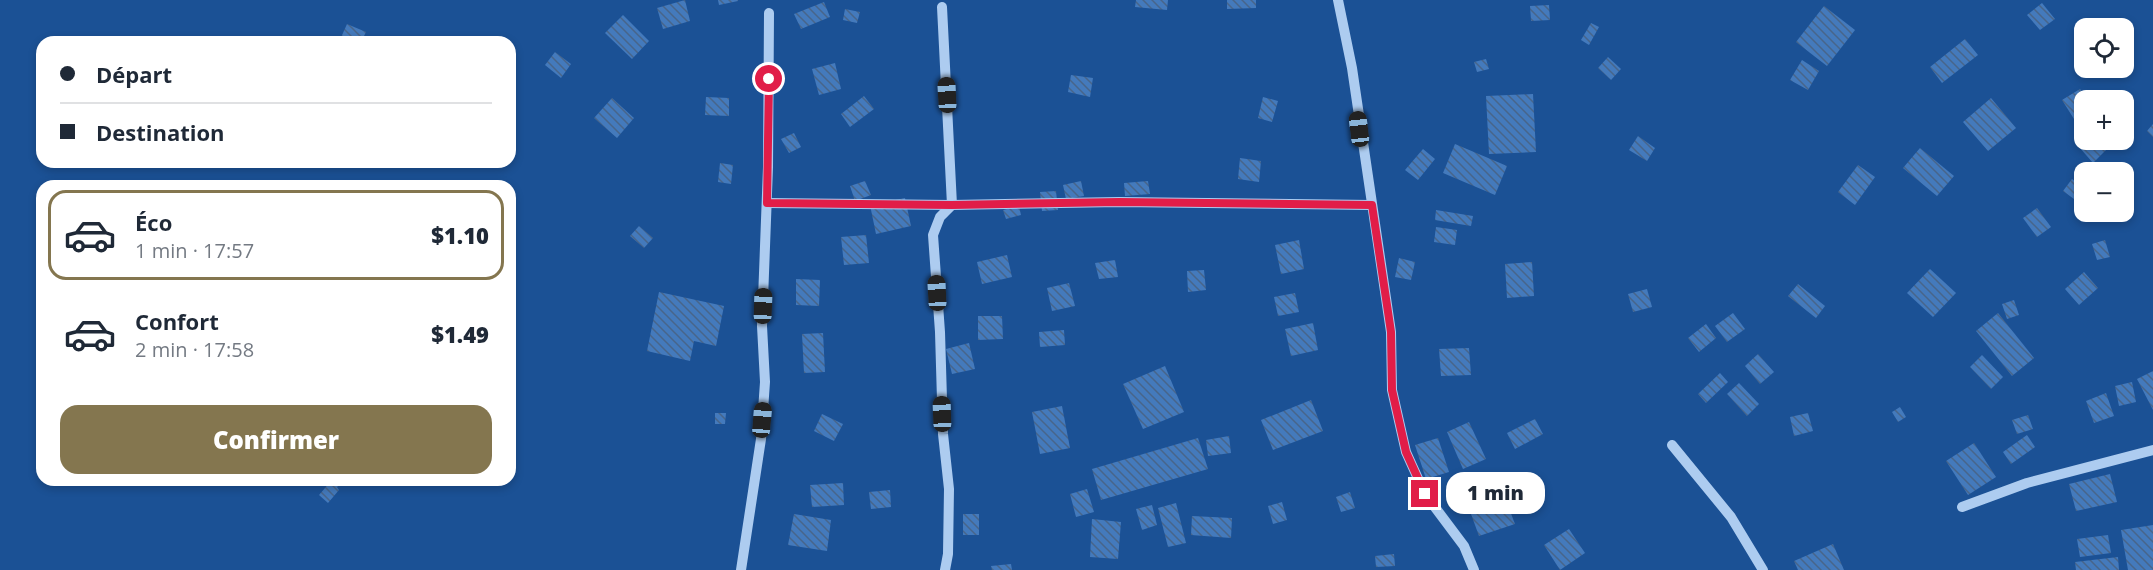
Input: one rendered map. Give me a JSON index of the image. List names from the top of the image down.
{
  "page": {
    "map_buttons": ["+", "−"],
    "banner": ["Départ", "Destination"],
    "list": [
      {
        "name": "Éco",
        "note": "1 min · 17:57",
        "value": "$1.10"
      },
      {
        "name": "Confort",
        "note": "2 min · 17:58",
        "value": "$1.49"
      }
    ],
    "buttons": "Confirmer",
    "bubble": "1 min"
  }
}
